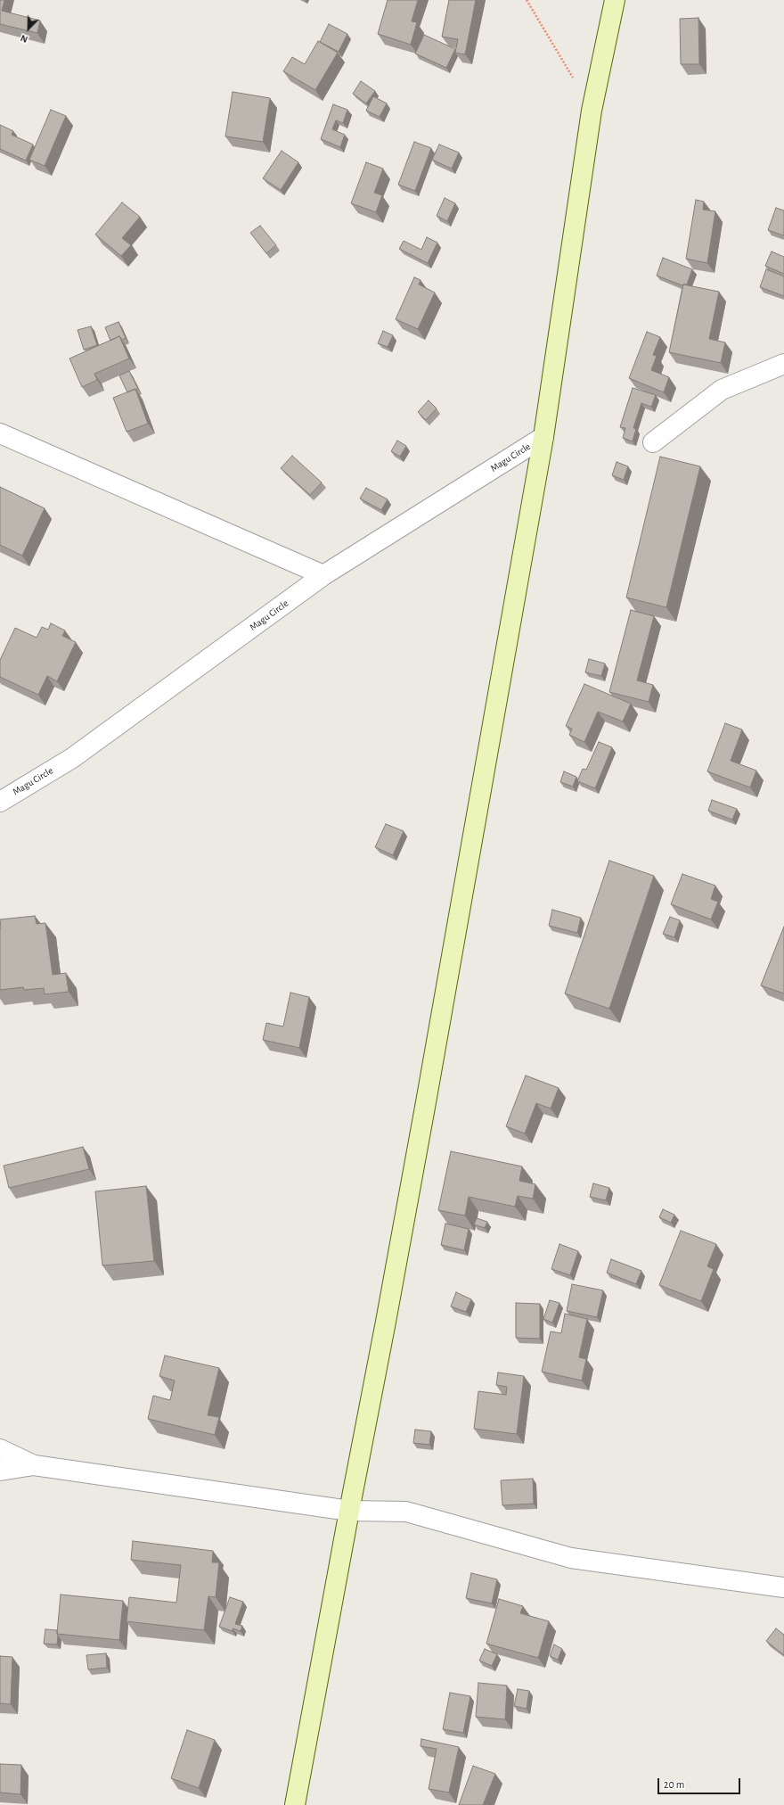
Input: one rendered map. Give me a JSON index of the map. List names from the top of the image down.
{
  "streets": {
    "street": ["Magu Circle"]
  },
  "scale_bar": "20 m",
  "north": "bottom left"
}
